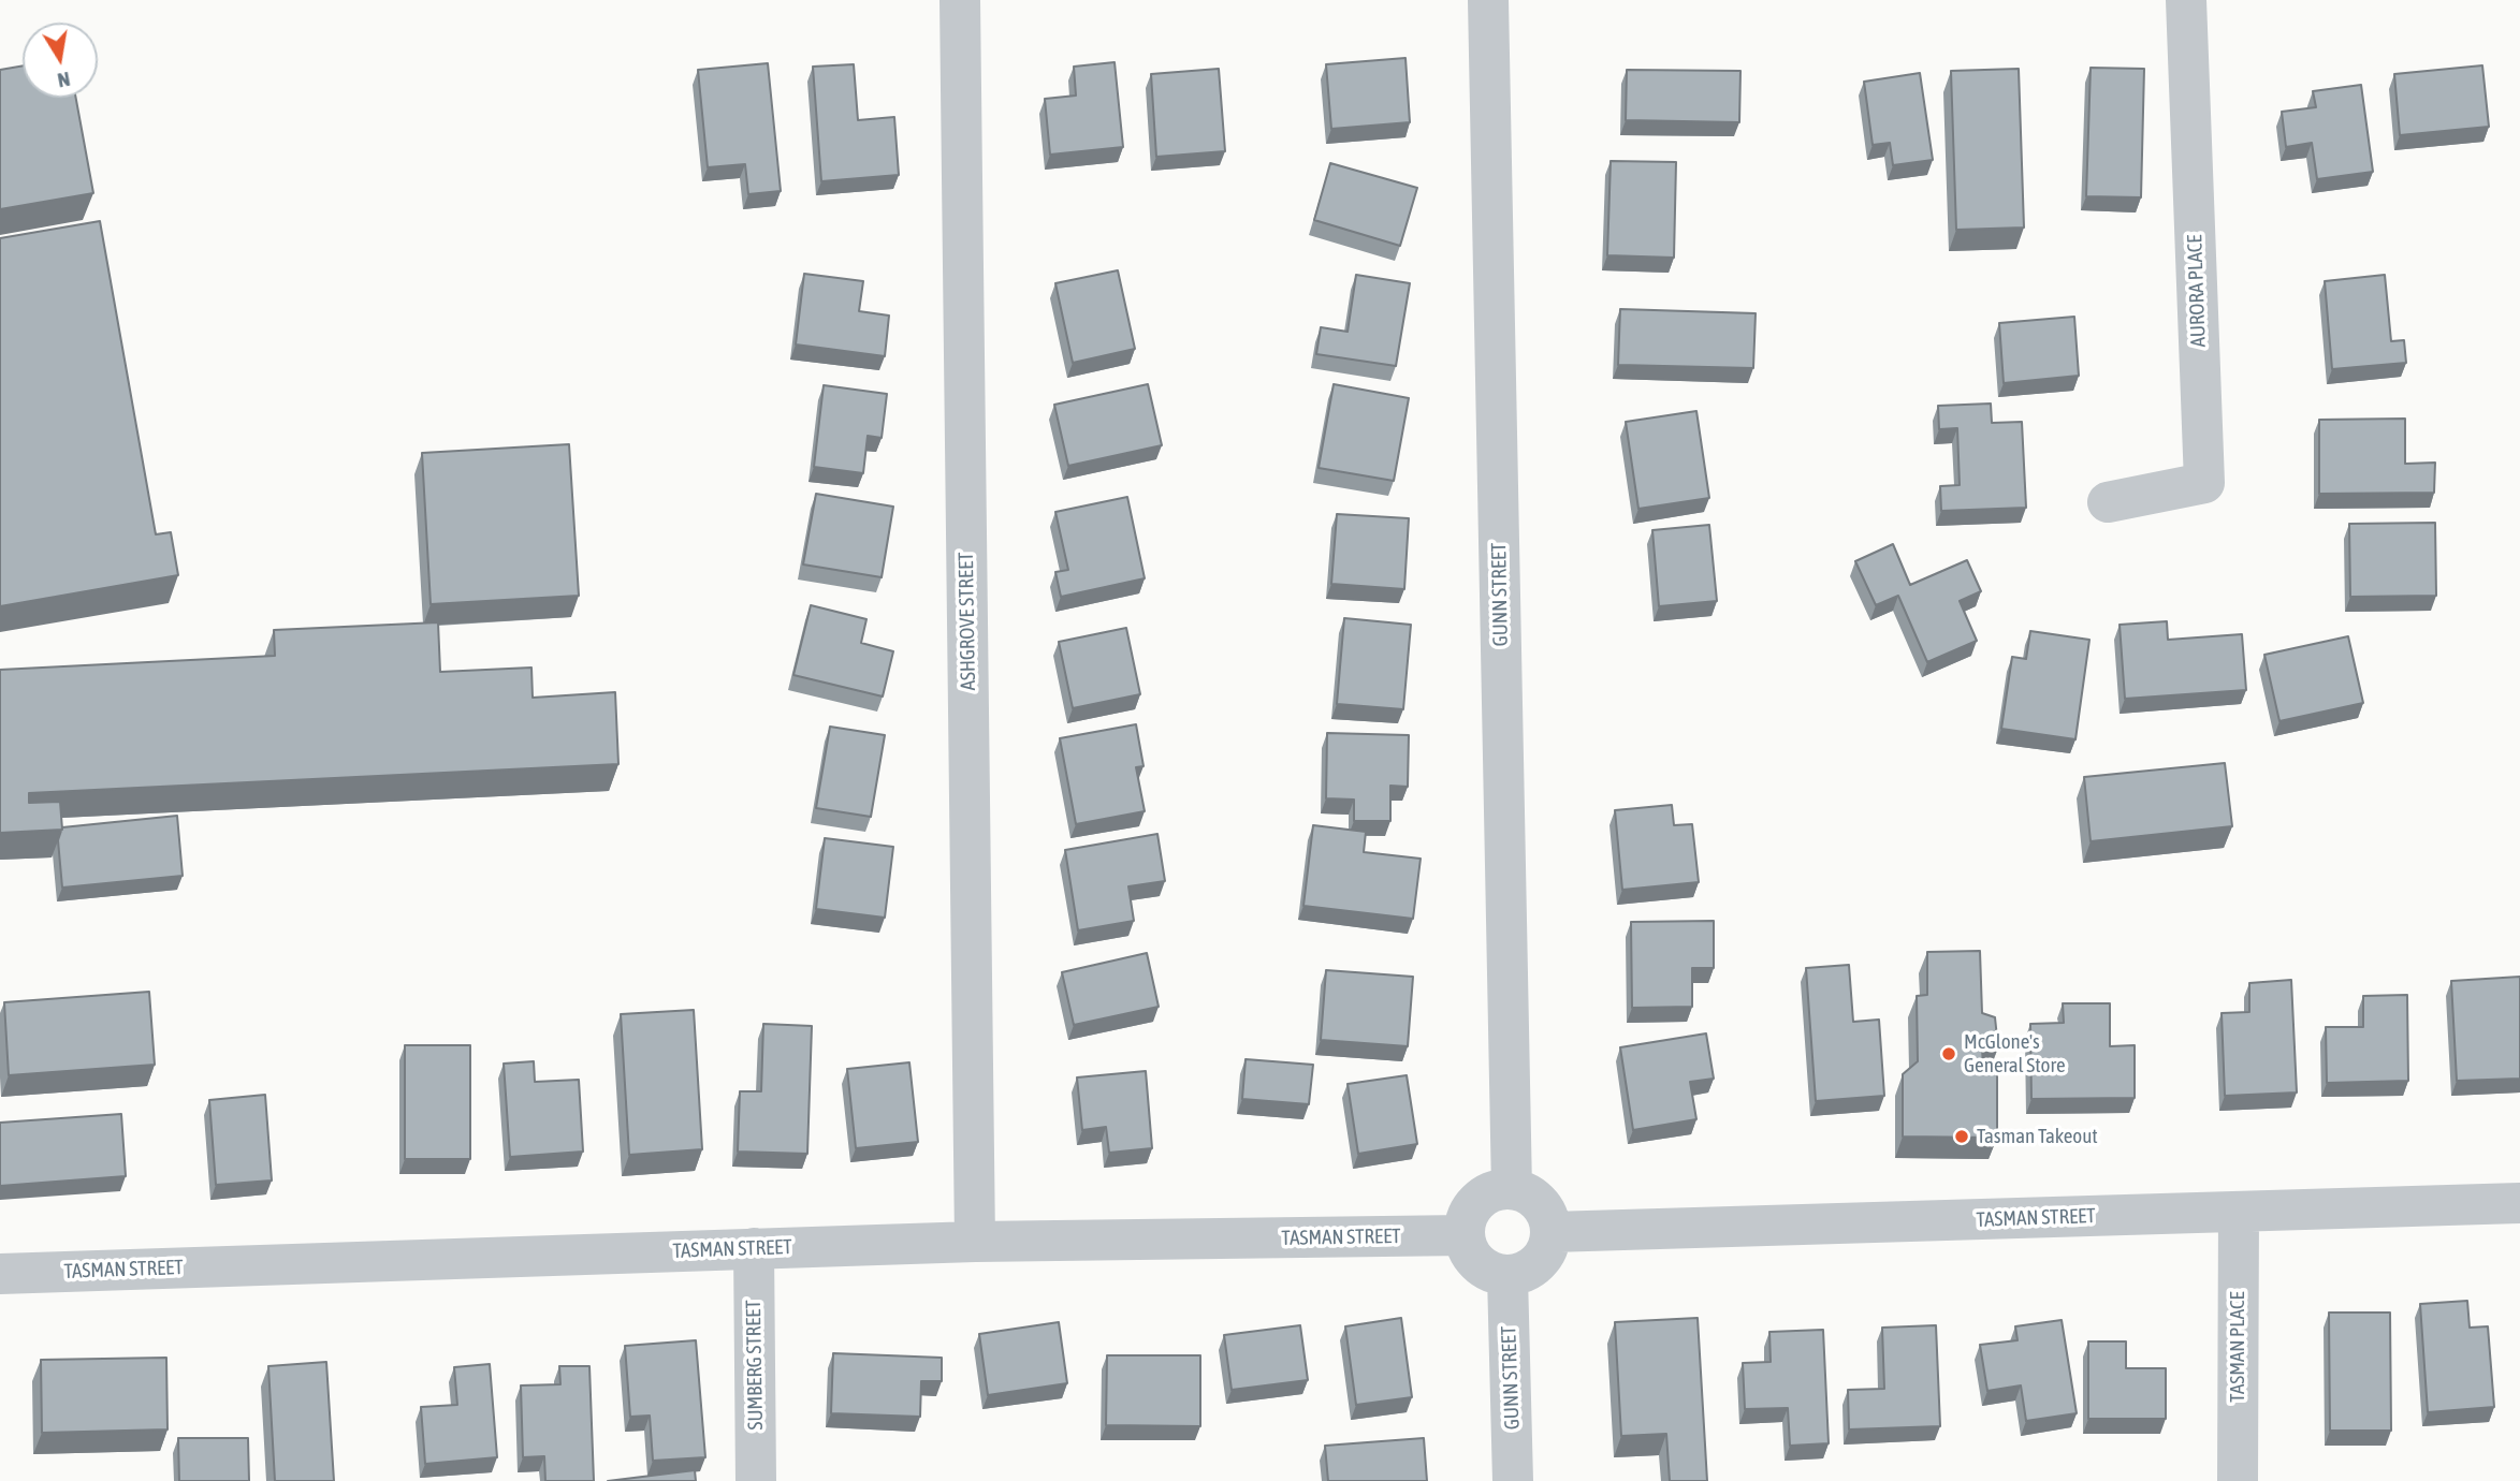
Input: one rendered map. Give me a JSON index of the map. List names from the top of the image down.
{
  "streets": {
    "street": [
      "AURORA PLACE",
      "GUNN STREET",
      "ASHGROVE STREET",
      "TASMAN STREET",
      "TASMAN PLACE",
      "SUMBERG STREET"
    ]
  },
  "crossings": [
    ["GUNN STREET", "TASMAN STREET"],
    ["ASHGROVE STREET", "TASMAN STREET"],
    ["TASMAN STREET", "TASMAN PLACE"],
    ["TASMAN STREET", "SUMBERG STREET"]
  ],
  "places": ["McGlone's General Store", "Tasman Takeout"],
  "north": "bottom"
}
